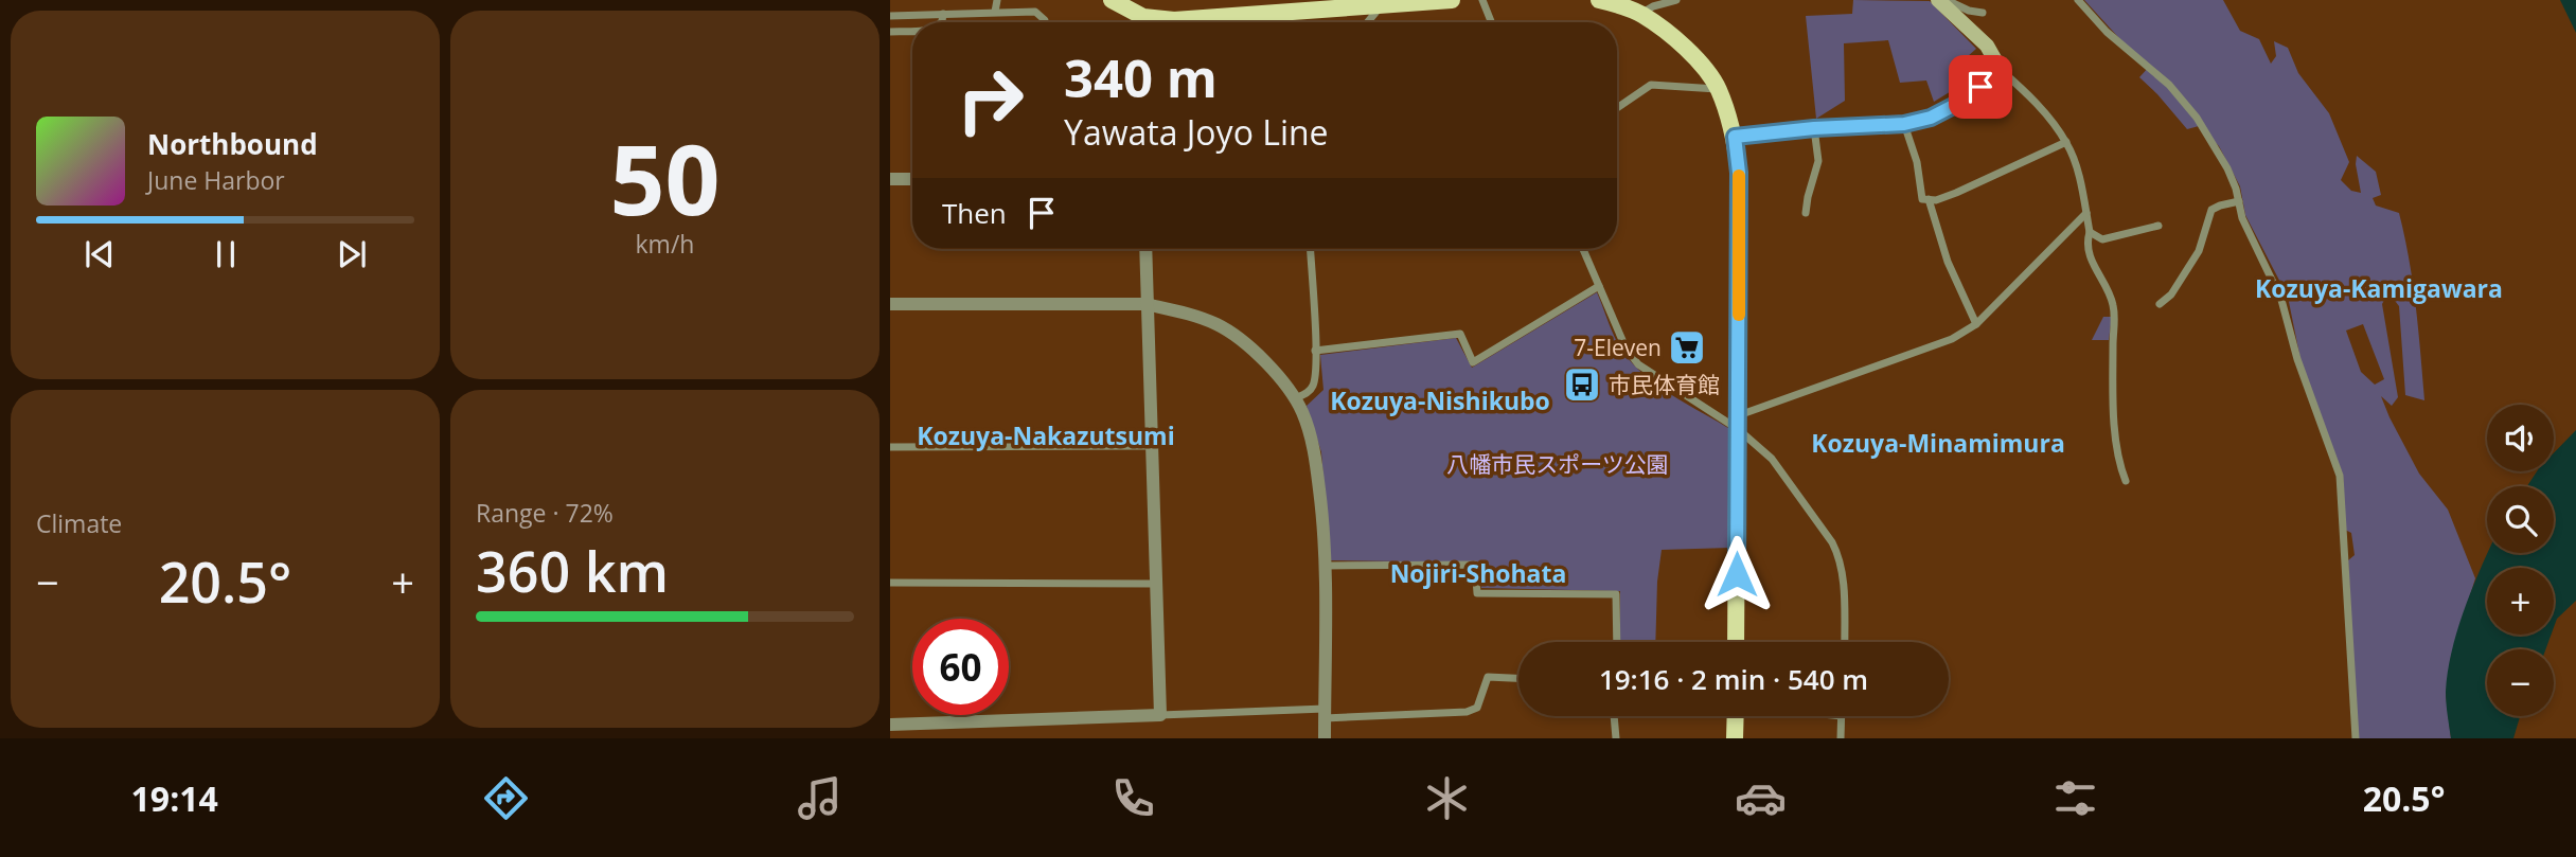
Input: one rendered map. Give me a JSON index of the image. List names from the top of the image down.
{
  "districts": [
    "Kozuya-Kamigawara",
    "Kozuya-Nishikubo",
    "Kozuya-Nakazutsumi",
    "Kozuya-Minamimura",
    "Nojiri-Shohata"
  ],
  "parks": ["八幡市民スポーツ公園"],
  "places": {
    "supermarket": ["7-Eleven"],
    "bus stop": ["市民体育館"]
  },
  "page": {
    "tile": [
      ["50", "km/h"],
      "Climate",
      ["Range · 72%", "360 km"]
    ],
    "turn": ["340 m", "Yawata Joyo Line"],
    "song": ["Northbound", "June Harbor"],
    "then": "Then",
    "map_buttons": ["+", "−"],
    "heat": ["−", "20.5°", "+"],
    "limit": "60",
    "trip": "19:16 · 2 min · 540 m",
    "tabs": ["19:14", "20.5°"]
  }
}
